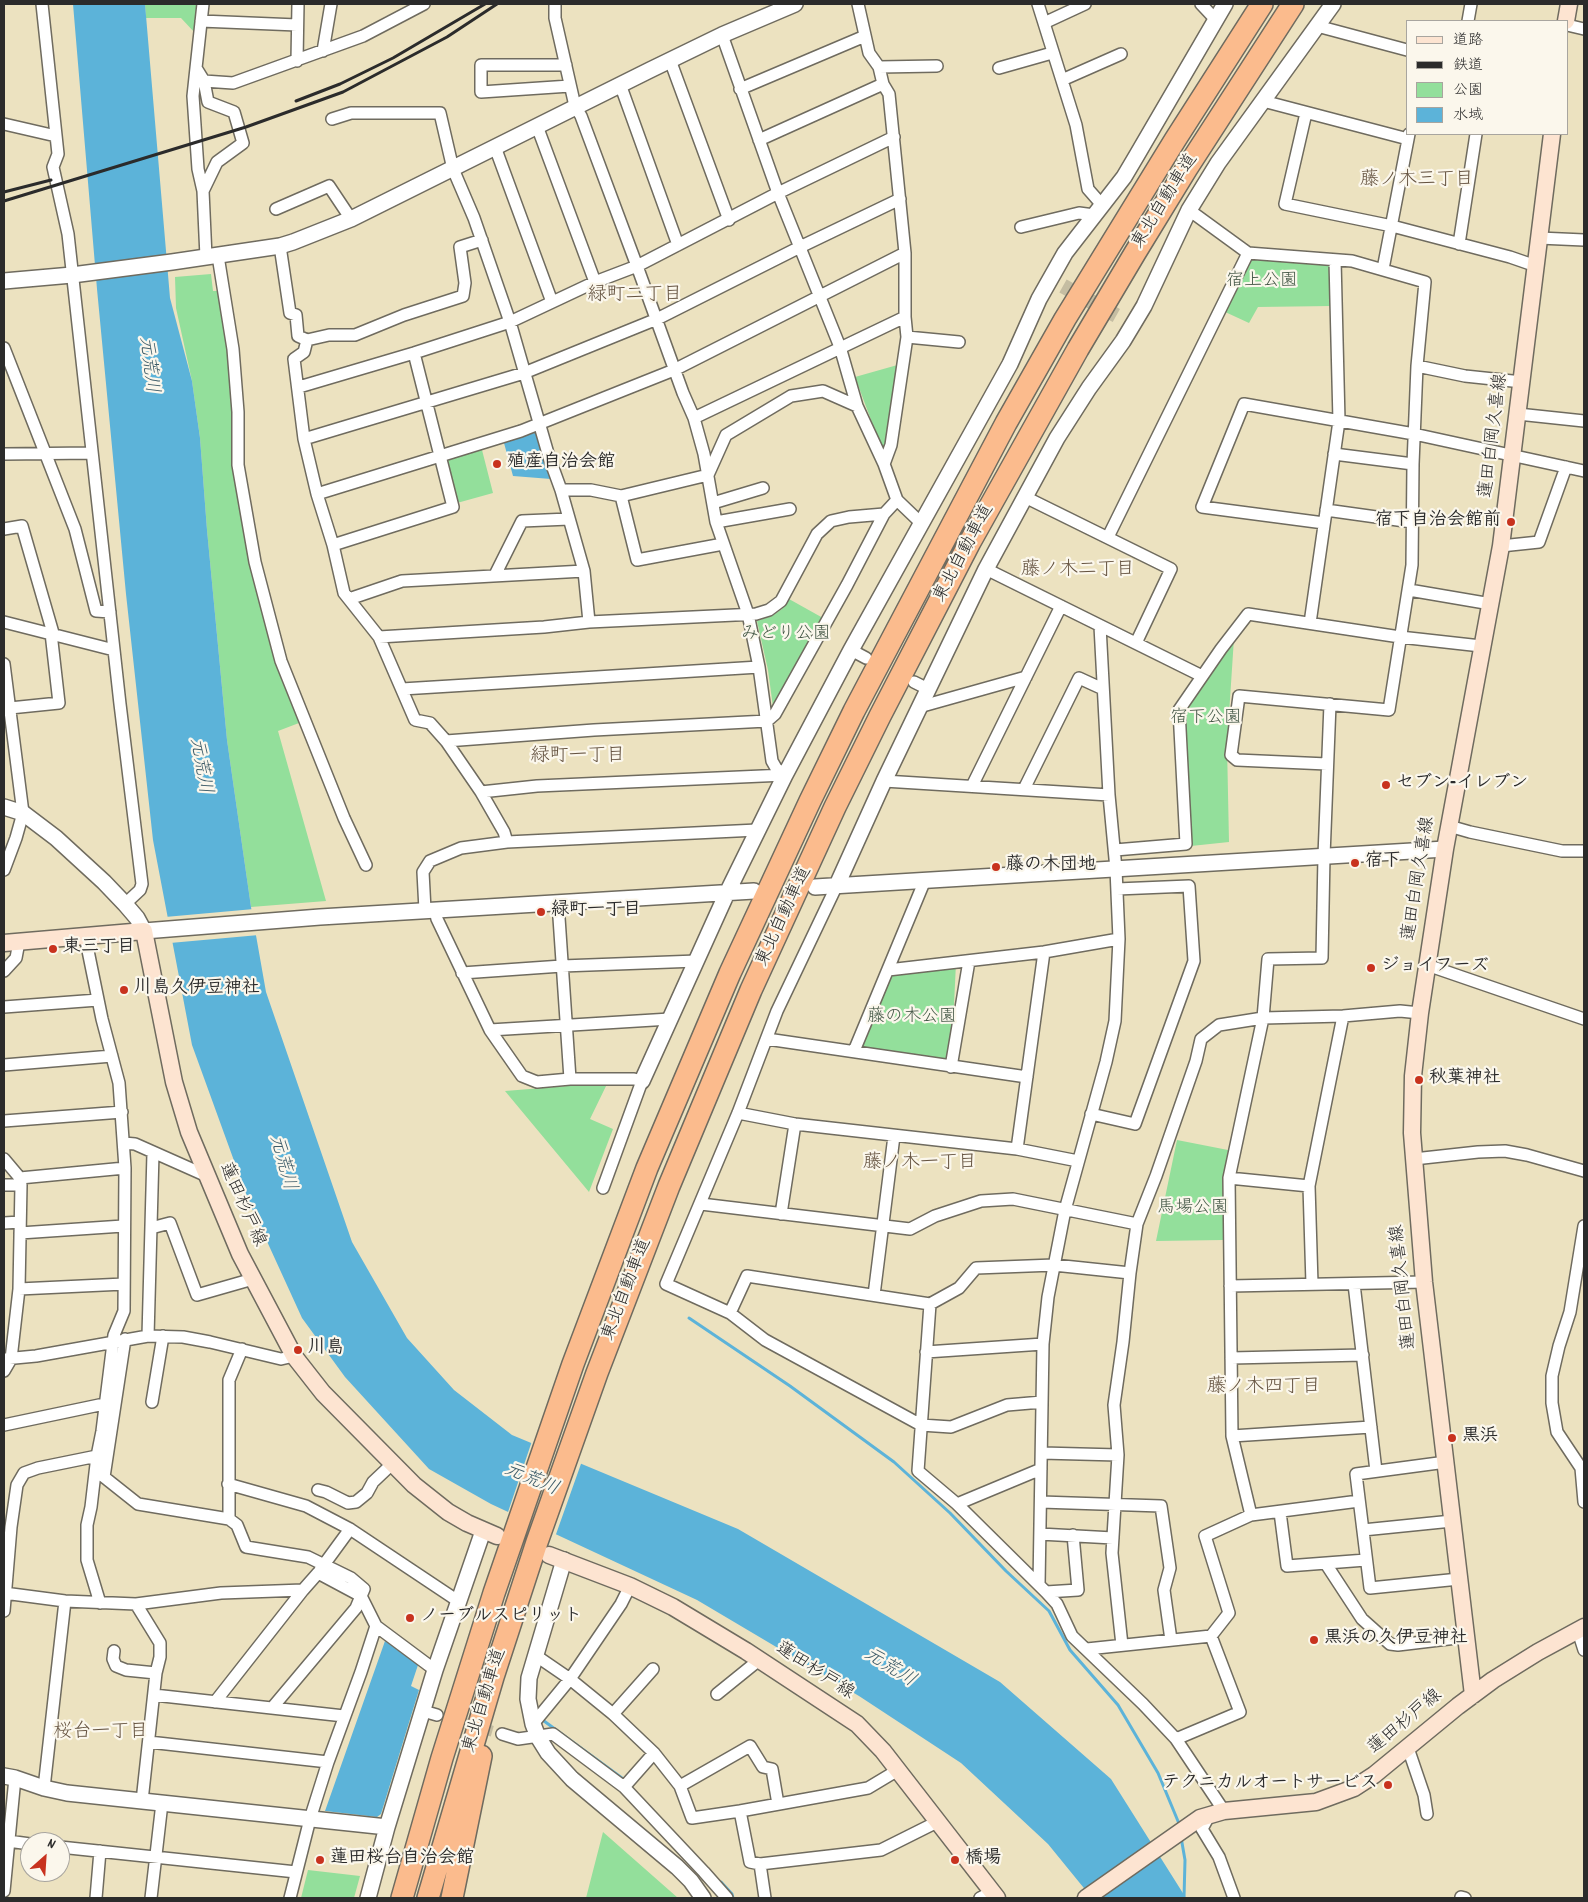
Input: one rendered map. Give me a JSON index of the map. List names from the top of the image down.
{
  "streets": {
    "highway": ["東北自動車道"],
    "main road": ["蓮田白岡久喜線", "蓮田杉戸線"]
  },
  "crossings": [
    ["東北自動車道", "蓮田杉戸線"],
    ["蓮田白岡久喜線", "蓮田杉戸線"]
  ],
  "districts": [
    "藤ノ木三丁目",
    "緑町二丁目",
    "藤ノ木二丁目",
    "緑町一丁目",
    "藤ノ木一丁目",
    "藤ノ木四丁目",
    "桜台一丁目"
  ],
  "water": ["元荒川"],
  "parks": [
    "宿上公園",
    "みどり公園",
    "宿下公園",
    "藤の木公園",
    "馬場公園"
  ],
  "places": [
    "殖産自治会館",
    "宿下自治会館前",
    "セブン-イレブン",
    "宿下",
    "藤の木団地",
    "緑町一丁目",
    "東三丁目",
    "ジョイフーズ",
    "川島久伊豆神社",
    "秋葉神社",
    "川島",
    "黒浜",
    "ノーブルスピリット",
    "黒浜の久伊豆神社",
    "テクニカルオートサービス",
    "蓮田桜台自治会館",
    "橋場"
  ],
  "legend": [
    "道路",
    "鉄道",
    "公園",
    "水域"
  ],
  "north": "top right"
}
